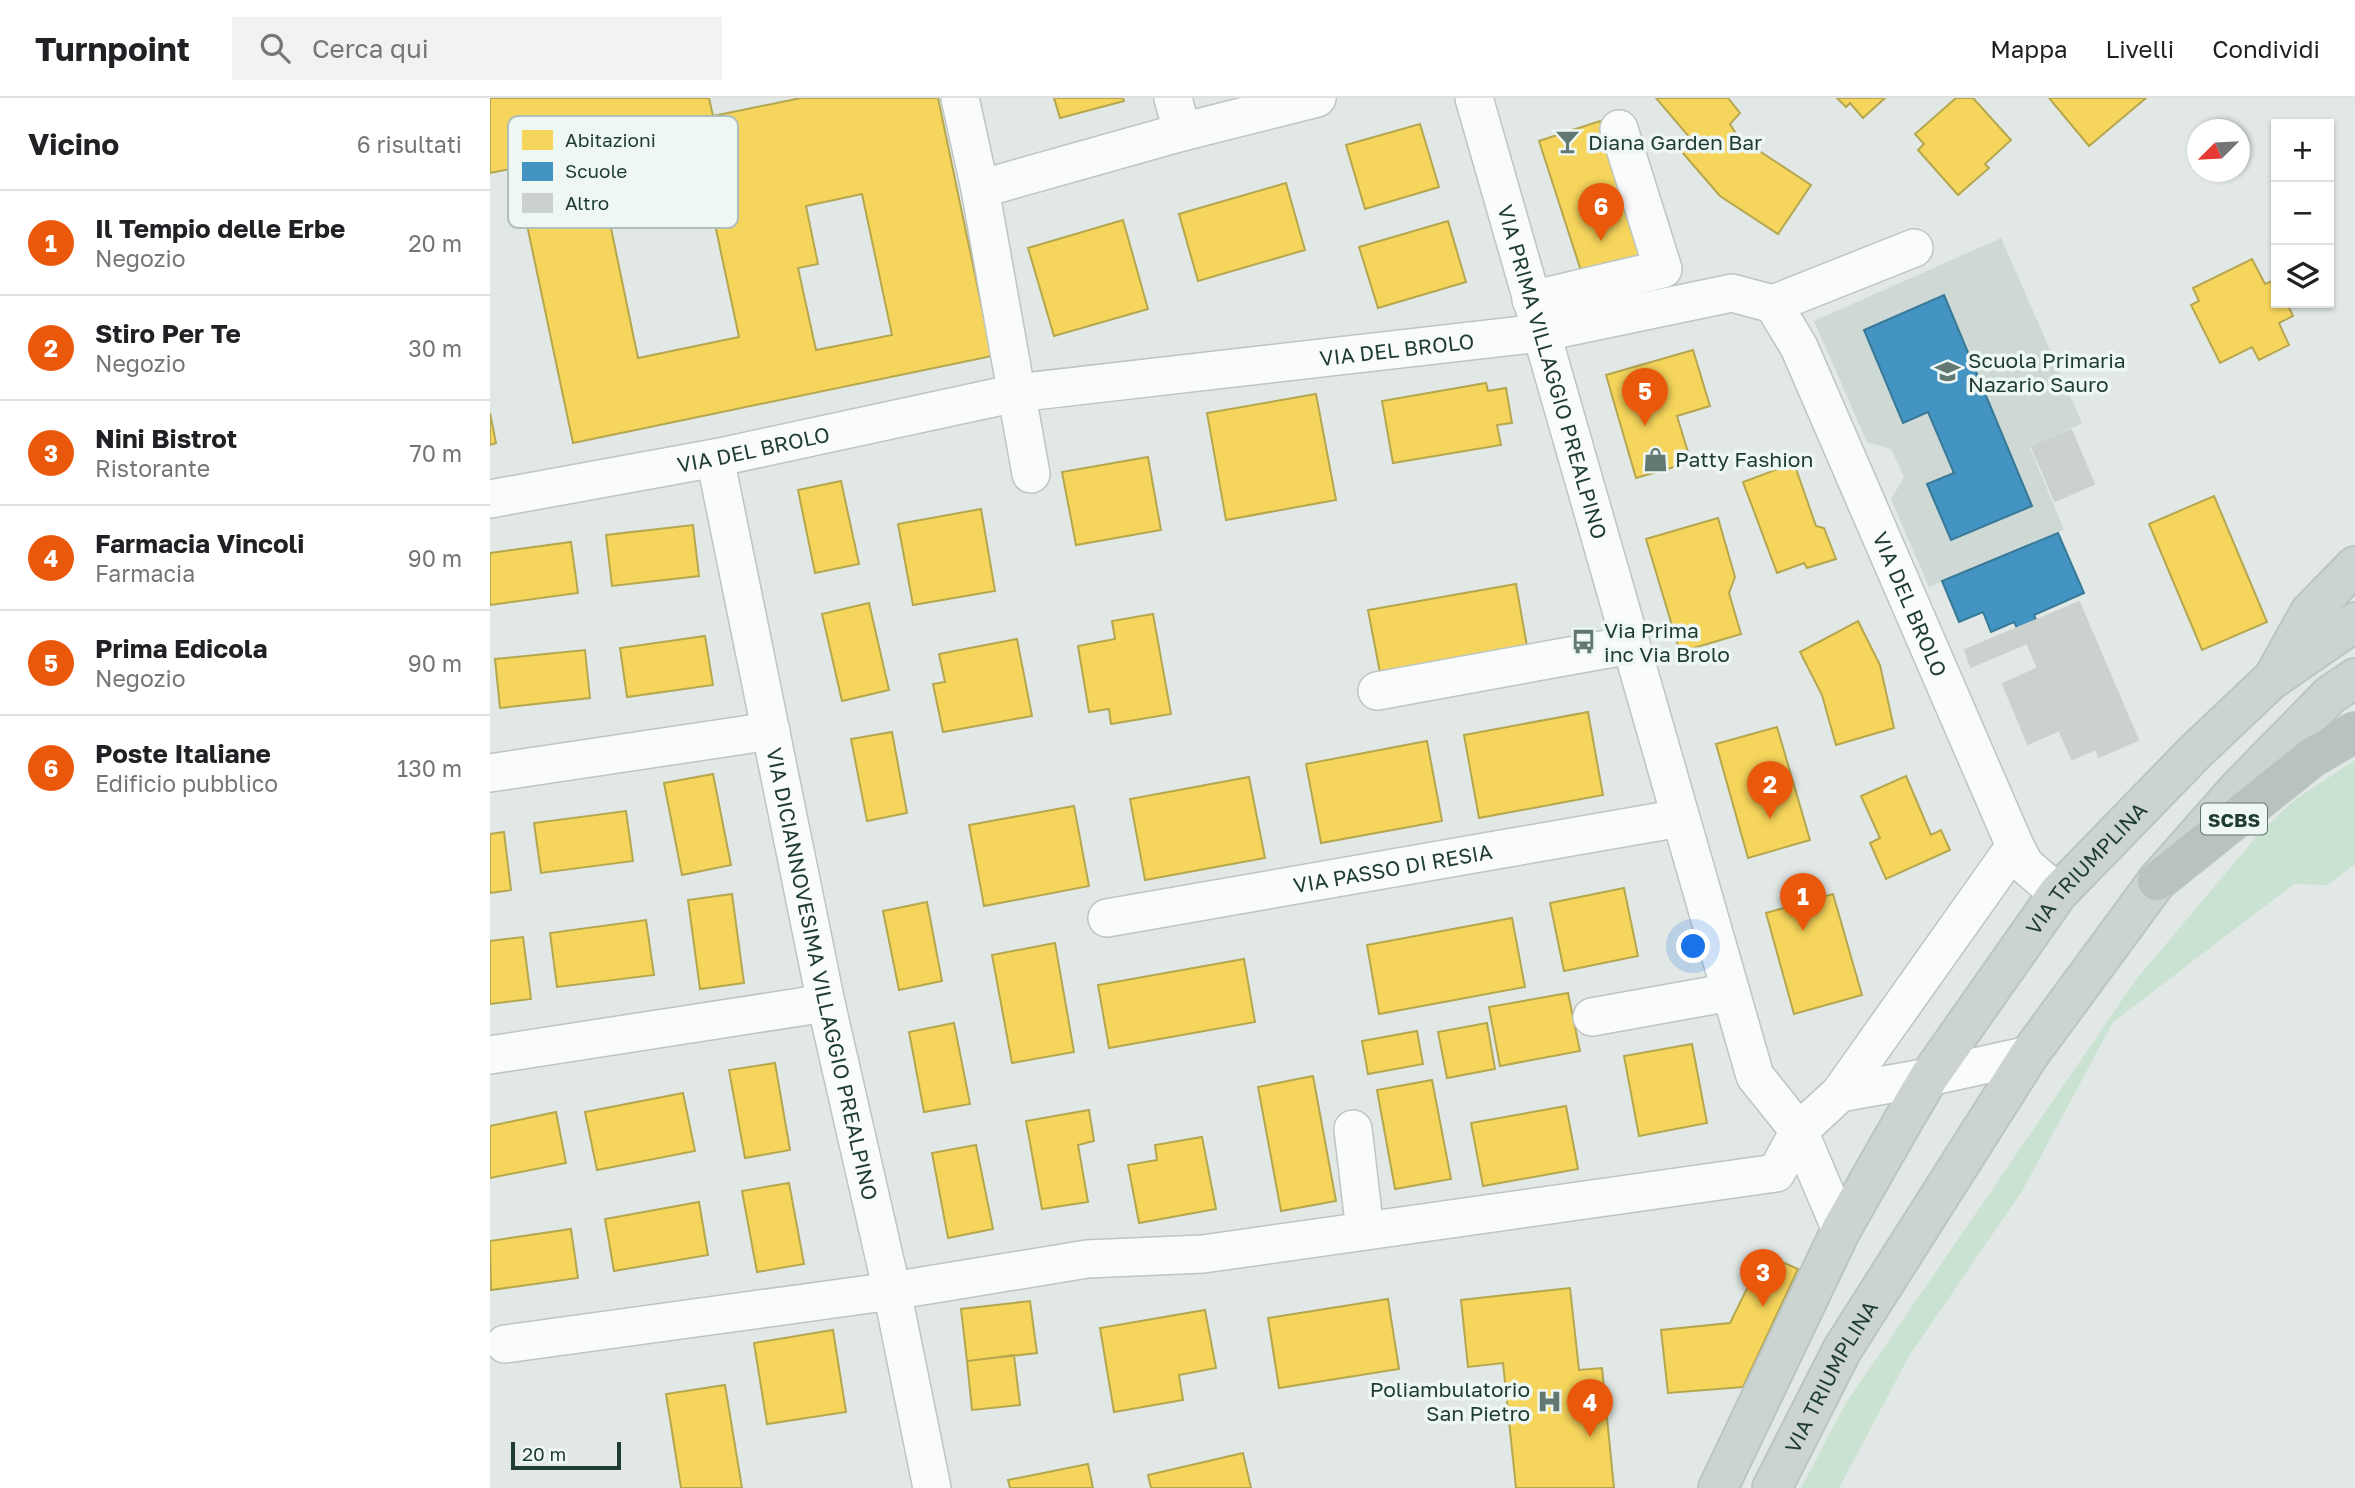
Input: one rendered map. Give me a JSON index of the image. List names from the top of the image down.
{
  "streets": {
    "highway": ["SCBS"],
    "main road": ["VIA TRIUMPLINA"],
    "street": [
      "VIA DEL BROLO",
      "VIA PRIMA VILLAGGIO PREALPINO",
      "VIA PASSO DI RESIA",
      "VIA DICIANNOVESIMA VILLAGGIO PREALPINO"
    ]
  },
  "crossings": [
    ["VIA DEL BROLO", "VIA PRIMA VILLAGGIO PREALPINO"],
    ["VIA DEL BROLO", "VIA TRIUMPLINA"],
    ["VIA DEL BROLO", "VIA DICIANNOVESIMA VILLAGGIO PREALPINO"],
    ["VIA PRIMA VILLAGGIO PREALPINO", "VIA PASSO DI RESIA"],
    ["VIA PRIMA VILLAGGIO PREALPINO", "VIA TRIUMPLINA"],
    ["SCBS", "VIA TRIUMPLINA"]
  ],
  "places": {
    "bar": ["Diana Garden Bar"],
    "school or university": ["Scuola Primaria Nazario Sauro"],
    "shop": ["Patty Fashion"],
    "bus stop": ["Via Prima inc Via Brolo"],
    "hospital": ["Poliambulatorio San Pietro"]
  },
  "legend": ["Abitazioni", "Scuole", "Altro"],
  "scale_bar": "20 m",
  "north": "bottom left",
  "page": {
    "header": "Turnpoint",
    "search": "Cerca qui",
    "nav": ["Mappa", "Livelli", "Condividi"],
    "heading": ["Vicino", "6 risultati"],
    "map_buttons": ["+", "−"],
    "pins": [
      "6",
      "5",
      "2",
      "1",
      "3",
      "4"
    ],
    "list": [
      {
        "mark": "1",
        "name": "Il Tempio delle Erbe",
        "note": "Negozio",
        "value": "20 m"
      },
      {
        "mark": "2",
        "name": "Stiro Per Te",
        "note": "Negozio",
        "value": "30 m"
      },
      {
        "mark": "3",
        "name": "Nini Bistrot",
        "note": "Ristorante",
        "value": "70 m"
      },
      {
        "mark": "4",
        "name": "Farmacia Vincoli",
        "note": "Farmacia",
        "value": "90 m"
      },
      {
        "mark": "5",
        "name": "Prima Edicola",
        "note": "Negozio",
        "value": "90 m"
      },
      {
        "mark": "6",
        "name": "Poste Italiane",
        "note": "Edificio pubblico",
        "value": "130 m"
      }
    ],
    "scale": "20 m"
  }
}
